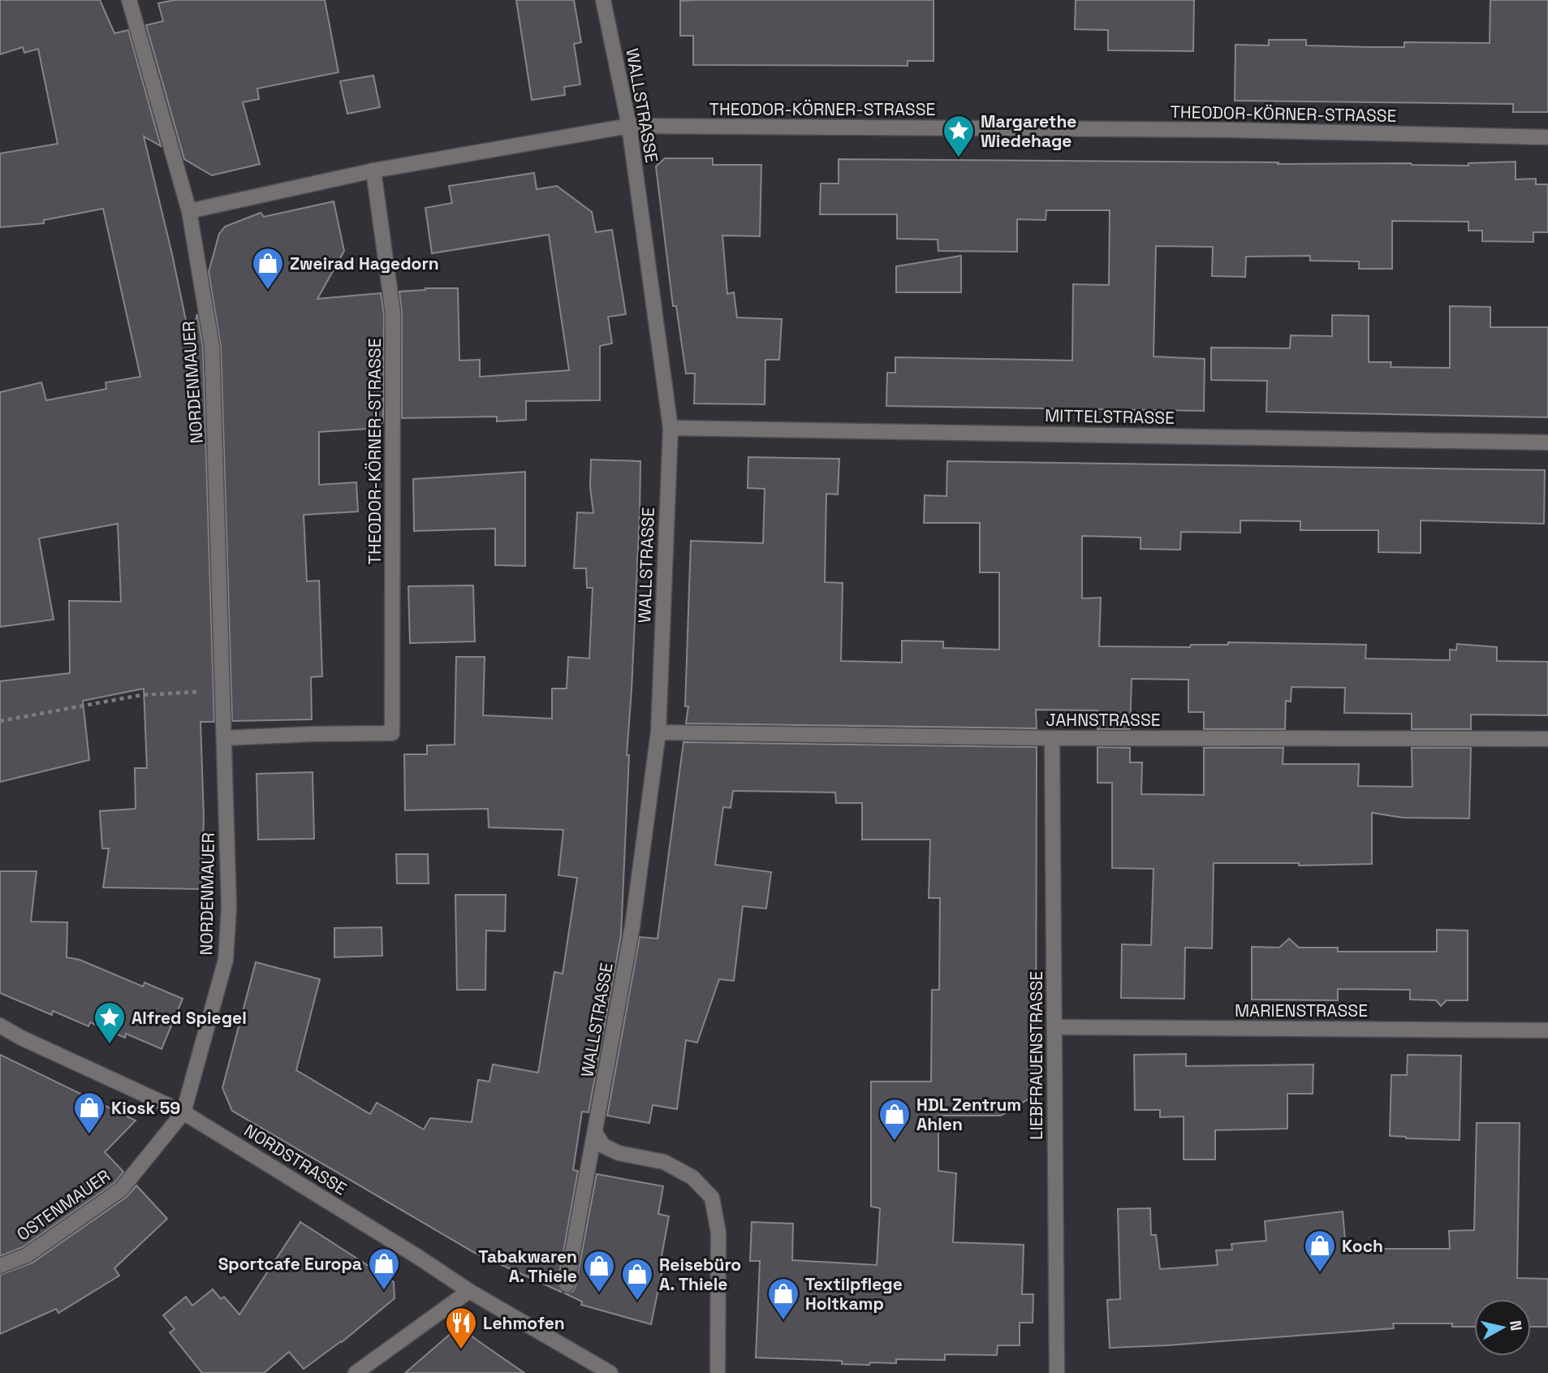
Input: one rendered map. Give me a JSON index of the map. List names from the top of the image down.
{
  "streets": {
    "street": [
      "WALLSTRASSE",
      "THEODOR-KÖRNER-STRASSE",
      "NORDENMAUER",
      "MITTELSTRASSE",
      "JAHNSTRASSE",
      "MARIENSTRASSE",
      "LIEBFRAUENSTRASSE",
      "NORDSTRASSE",
      "OSTENMAUER"
    ]
  },
  "crossings": [
    ["WALLSTRASSE", "THEODOR-KÖRNER-STRASSE"],
    ["WALLSTRASSE", "MITTELSTRASSE"],
    ["WALLSTRASSE", "JAHNSTRASSE"],
    ["THEODOR-KÖRNER-STRASSE", "NORDENMAUER"],
    ["NORDENMAUER", "NORDSTRASSE"],
    ["NORDENMAUER", "OSTENMAUER"],
    ["JAHNSTRASSE", "LIEBFRAUENSTRASSE"],
    ["MARIENSTRASSE", "LIEBFRAUENSTRASSE"],
    ["NORDSTRASSE", "OSTENMAUER"]
  ],
  "places": {
    "place": ["Margarethe Wiedehage", "Alfred Spiegel"],
    "shop": [
      "Zweirad Hagedorn",
      "Kiosk 59",
      "HDL Zentrum Ahlen",
      "Koch",
      "Sportcafe Europa",
      "Tabakwaren A. Thiele",
      "Reisebüro A. Thiele",
      "Textilpflege Holtkamp"
    ],
    "restaurant": ["Lehmofen"]
  },
  "north": "right"
}
